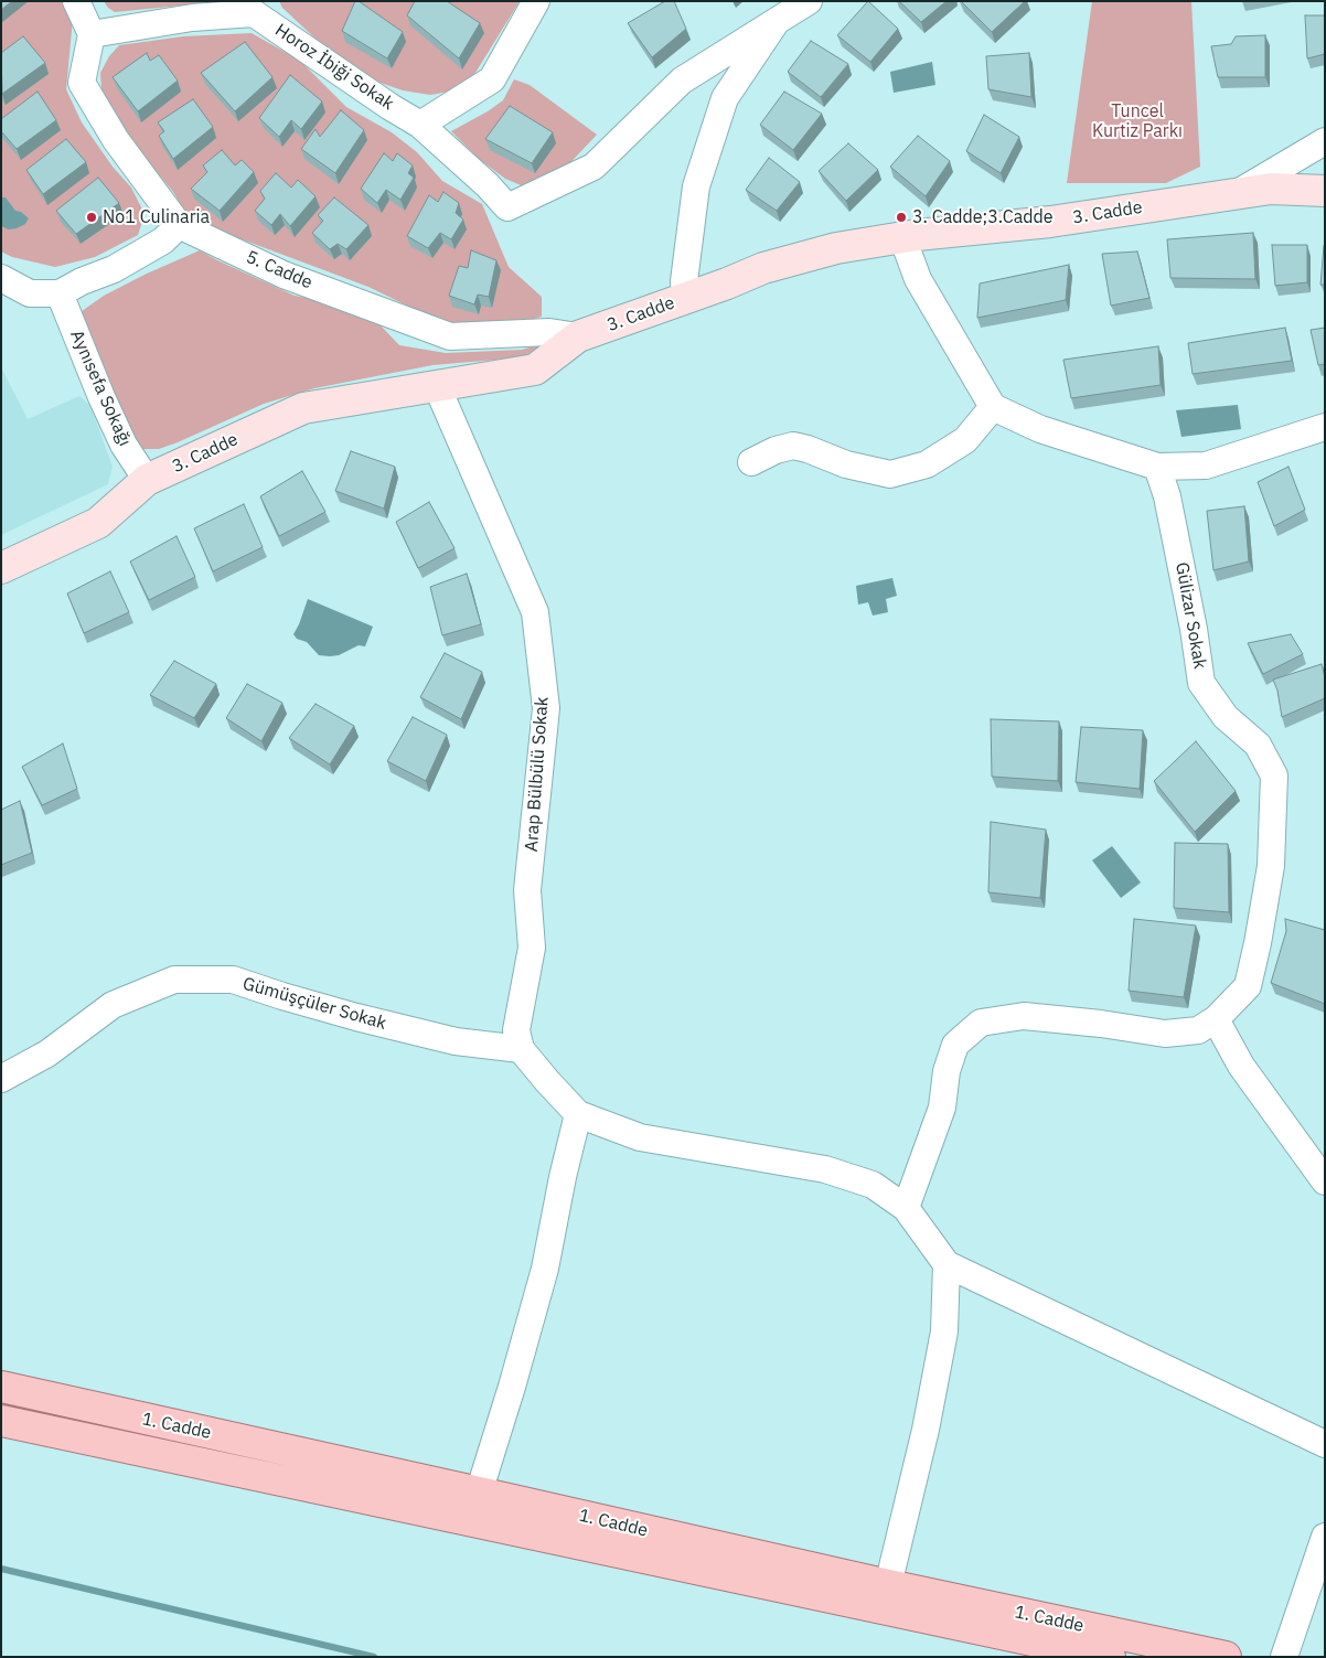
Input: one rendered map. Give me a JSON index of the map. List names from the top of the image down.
{
  "streets": {
    "main road": ["3. Cadde", "1. Cadde"],
    "street": [
      "Horoz İbiği Sokak",
      "5. Cadde",
      "Aynısefa Sokağı",
      "Gülizar Sokak",
      "Arap Bülbülü Sokak",
      "Gümüşçüler Sokak"
    ]
  },
  "crossings": [
    ["3. Cadde", "5. Cadde"],
    ["3. Cadde", "Aynısefa Sokağı"],
    ["3. Cadde", "Arap Bülbülü Sokak"],
    ["Arap Bülbülü Sokak", "Gümüşçüler Sokak"]
  ],
  "parks": ["Tuncel Kurtiz Parkı"],
  "places": ["No1 Culinaria", "3. Cadde;3.Cadde"]
}
